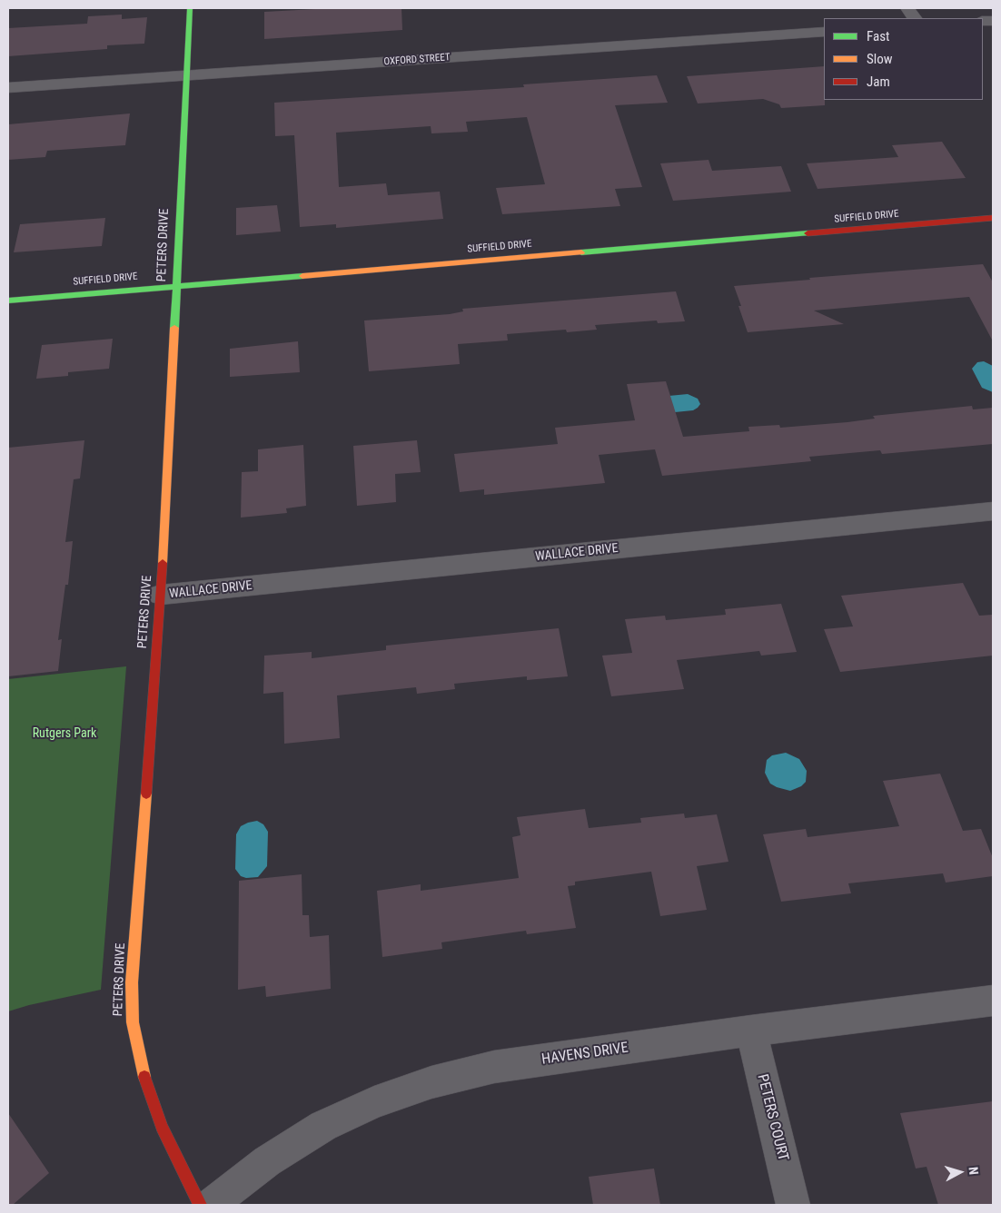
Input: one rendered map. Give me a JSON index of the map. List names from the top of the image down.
{
  "streets": {
    "street": [
      "OXFORD STREET",
      "SUFFIELD DRIVE",
      "PETERS DRIVE",
      "WALLACE DRIVE",
      "HAVENS DRIVE",
      "PETERS COURT"
    ]
  },
  "crossings": [
    ["OXFORD STREET", "PETERS DRIVE"],
    ["SUFFIELD DRIVE", "PETERS DRIVE"],
    ["PETERS DRIVE", "WALLACE DRIVE"],
    ["HAVENS DRIVE", "PETERS COURT"]
  ],
  "parks": ["Rutgers Park"],
  "legend": ["Fast", "Slow", "Jam"],
  "north": "right"
}
